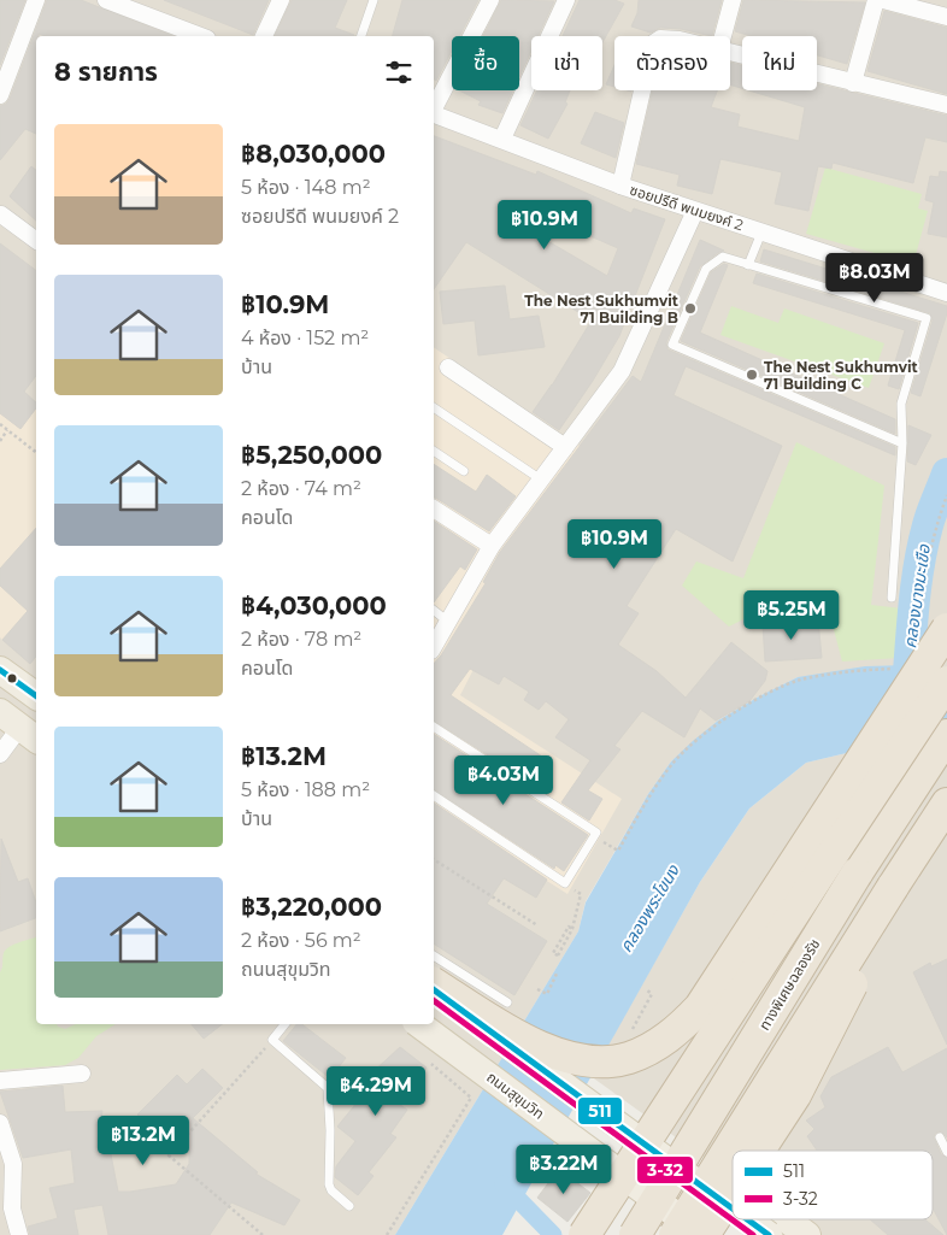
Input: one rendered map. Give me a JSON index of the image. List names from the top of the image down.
{
  "streets": {
    "highway": ["ทางพิเศษฉลองรัช"],
    "main road": ["ถนนสุขุมวิท"],
    "street": ["ซอยปรีดี พนมยงค์ 2"]
  },
  "water": ["คลองบางมะเขือ", "คลองพระโขนง"],
  "places": ["The Nest Sukhumvit 71 Building B", "The Nest Sukhumvit 71 Building C"],
  "lines": ["transit line 511", "transit line 3-32"],
  "legend": ["511", "3-32"],
  "page": {
    "chip": [
      "ซื้อ",
      "เช่า",
      "ตัวกรอง",
      "ใหม่"
    ],
    "heading": "8 รายการ",
    "list": [
      {
        "name": "฿8,030,000",
        "note": "5 ห้อง · 148 m² · ซอยปรีดี พนมยงค์ 2"
      },
      {
        "name": "฿10.9M",
        "note": "4 ห้อง · 152 m² · บ้าน"
      },
      {
        "name": "฿5,250,000",
        "note": "2 ห้อง · 74 m² · คอนโด"
      },
      {
        "name": "฿4,030,000",
        "note": "2 ห้อง · 78 m² · คอนโด"
      },
      {
        "name": "฿13.2M",
        "note": "5 ห้อง · 188 m² · บ้าน"
      },
      {
        "name": "฿3,220,000",
        "note": "2 ห้อง · 56 m² · ถนนสุขุมวิท"
      }
    ],
    "price": [
      "฿10.9M",
      "฿8.03M",
      "฿10.9M",
      "฿5.25M",
      "฿4.03M",
      "฿4.29M",
      "฿13.2M",
      "฿3.22M"
    ]
  }
}
